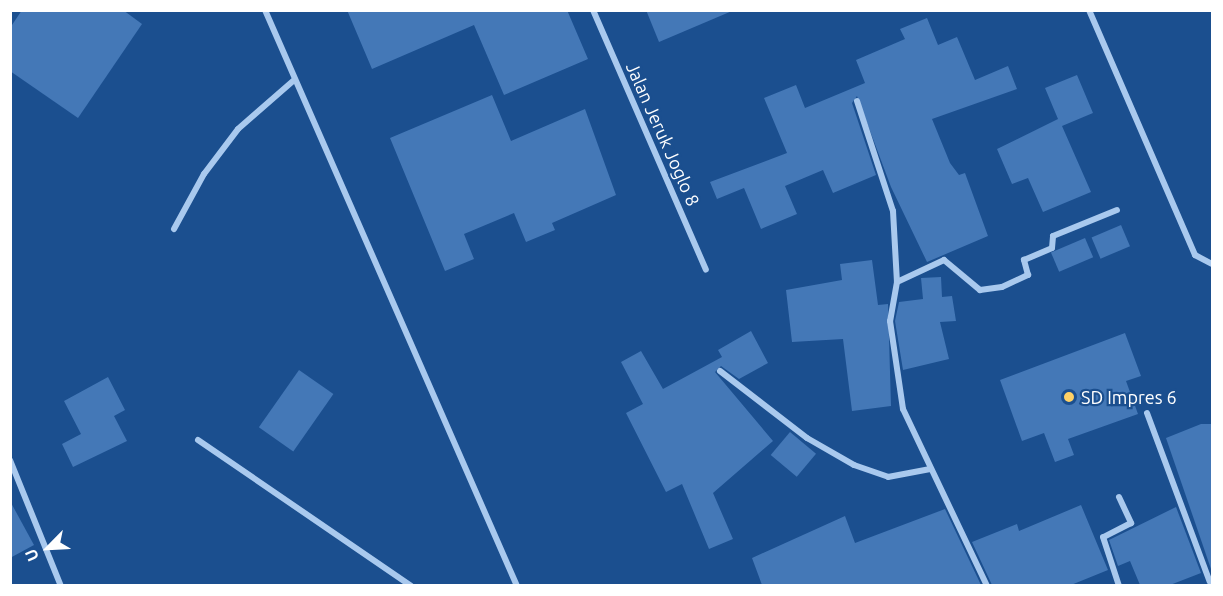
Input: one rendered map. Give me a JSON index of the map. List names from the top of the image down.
{
  "streets": {
    "street": ["Jalan Jeruk Joglo 8"]
  },
  "places": ["SD Impres 6"],
  "north": "bottom left"
}
